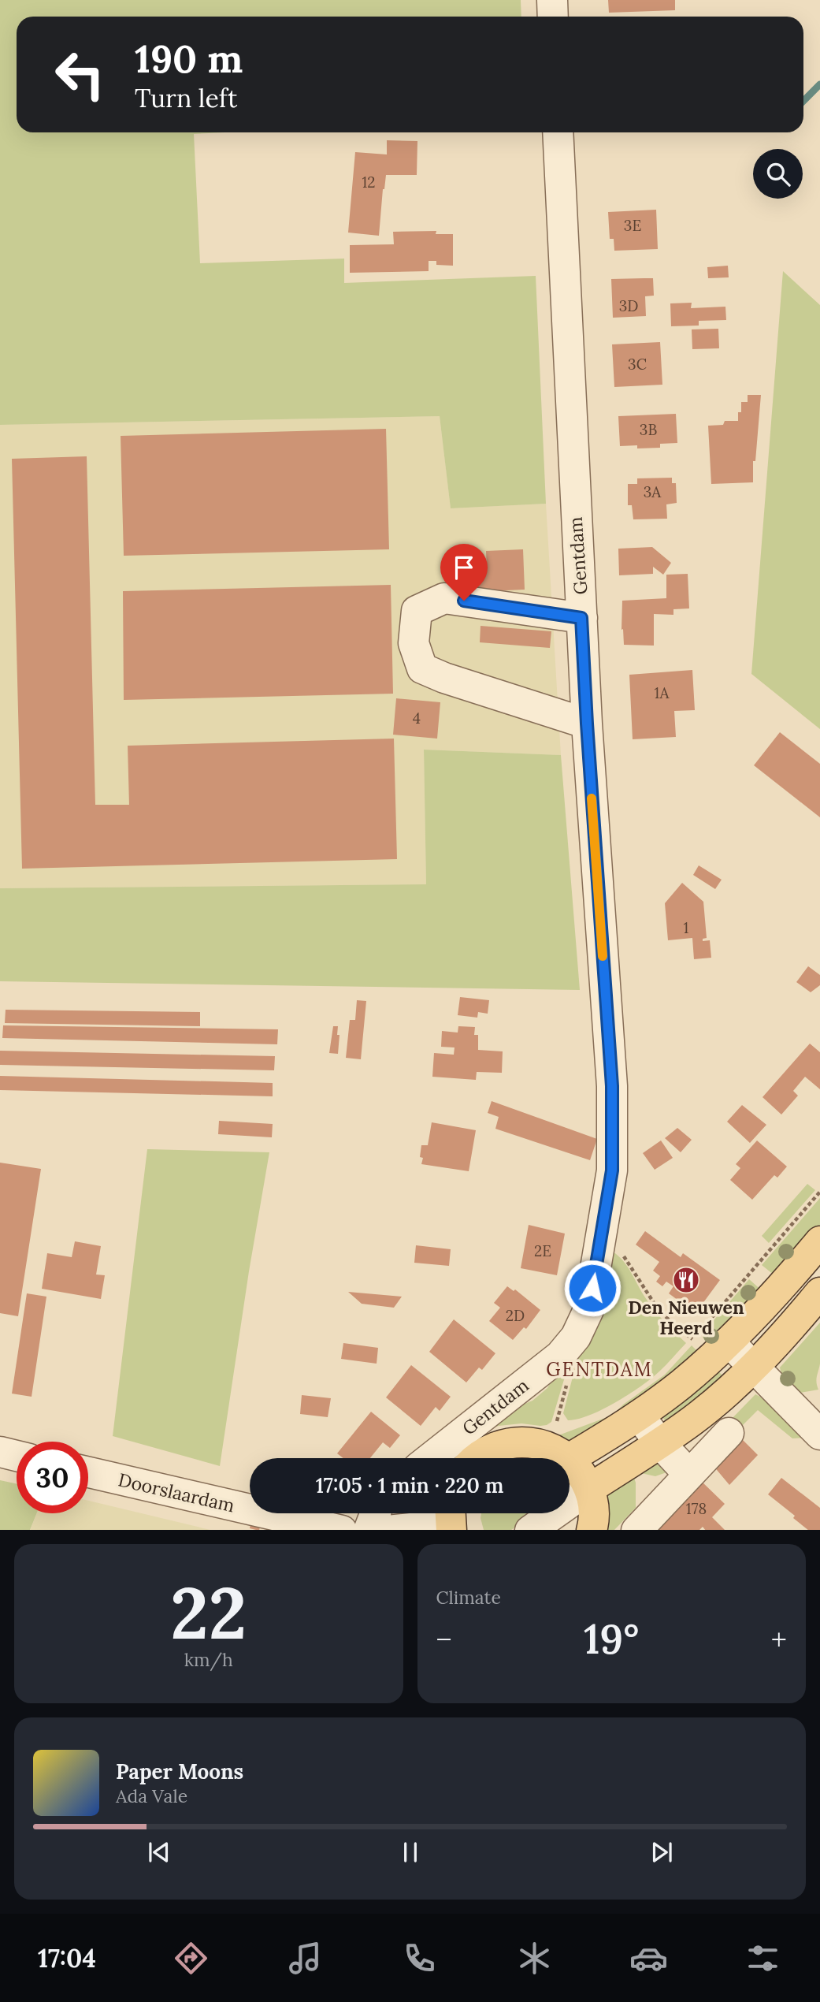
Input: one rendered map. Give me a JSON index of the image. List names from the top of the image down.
{
  "streets": {
    "street": ["Gentdam", "Doorslaardam"]
  },
  "districts": ["GENTDAM"],
  "places": {
    "restaurant": ["Den Nieuwen Heerd"]
  },
  "house_numbers": [
    "12",
    "3E",
    "3D",
    "3C",
    "3B",
    "3A",
    "1A",
    "4",
    "1",
    "2E",
    "2D",
    "178"
  ],
  "page": {
    "turn": ["190 m", "Turn left"],
    "limit": "30",
    "trip": "17:05 · 1 min · 220 m",
    "tile": [
      ["22", "km/h"],
      "Climate"
    ],
    "heat": ["−", "19°", "+"],
    "song": ["Paper Moons", "Ada Vale"],
    "tabs": "17:04"
  }
}
